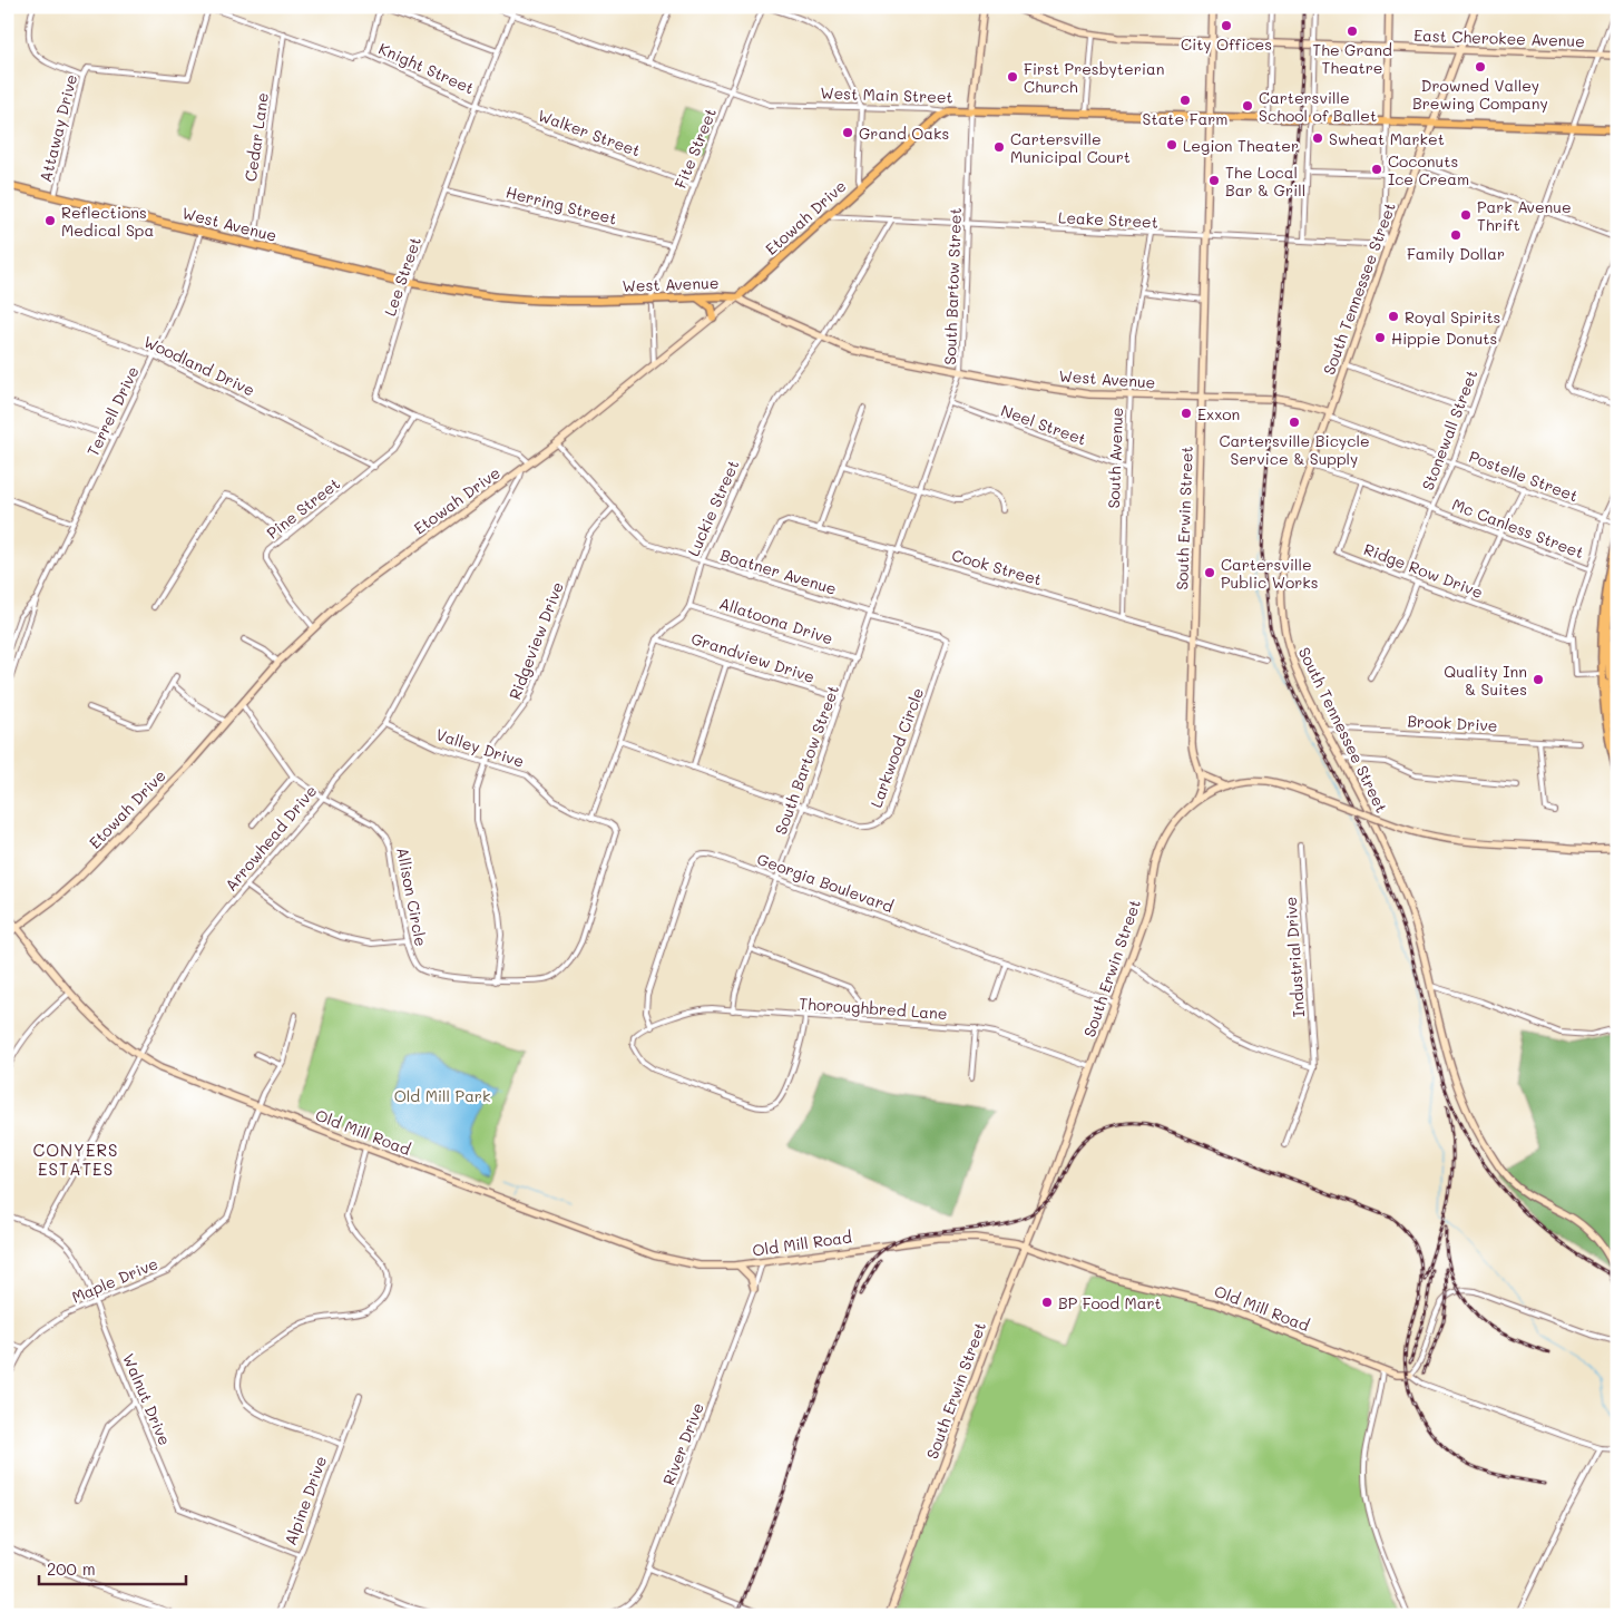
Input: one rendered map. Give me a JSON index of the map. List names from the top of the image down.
{
  "streets": {
    "main road": ["West Main Street", "Etowah Drive", "West Avenue"],
    "street": [
      "East Cherokee Avenue",
      "Knight Street",
      "Attaway Drive",
      "Walker Street",
      "Cedar Lane",
      "Fite Street",
      "Herring Street",
      "Leake Street",
      "Lee Street",
      "South Bartow Street",
      "South Tennessee Street",
      "Woodland Drive",
      "Terrell Drive",
      "Neel Street",
      "Stonewall Street",
      "South Avenue",
      "Postelle Street",
      "Pine Street",
      "Luckie Street",
      "South Erwin Street",
      "Mc Canless Street",
      "Cook Street",
      "Ridge Row Drive",
      "Boatner Avenue",
      "Allatoona Drive",
      "Ridgeview Drive",
      "Grandview Drive",
      "Brook Drive",
      "Valley Drive",
      "Larkwood Circle",
      "Arrowhead Drive",
      "Georgia Boulevard",
      "Allison Circle",
      "Industrial Drive",
      "Thoroughbred Lane",
      "Old Mill Road",
      "Maple Drive",
      "Walnut Drive",
      "River Drive",
      "Alpine Drive"
    ]
  },
  "crossings": [
    ["East Cherokee Avenue", "South Tennessee Street"],
    ["East Cherokee Avenue", "Stonewall Street"],
    ["East Cherokee Avenue", "South Erwin Street"],
    ["Knight Street", "Attaway Drive"],
    ["Knight Street", "Walker Street"],
    ["Knight Street", "Cedar Lane"],
    ["Knight Street", "Lee Street"],
    ["West Main Street", "Fite Street"],
    ["West Main Street", "Etowah Drive"],
    ["West Main Street", "Lee Street"],
    ["West Main Street", "South Bartow Street"],
    ["West Main Street", "South Tennessee Street"],
    ["West Main Street", "Stonewall Street"],
    ["West Main Street", "South Erwin Street"],
    ["Attaway Drive", "West Avenue"],
    ["Walker Street", "Fite Street"],
    ["Walker Street", "Lee Street"],
    ["Cedar Lane", "West Avenue"],
    ["Fite Street", "Herring Street"],
    ["Fite Street", "Etowah Drive"],
    ["Fite Street", "West Avenue"],
    ["Herring Street", "Lee Street"],
    ["Etowah Drive", "Leake Street"],
    ["Etowah Drive", "West Avenue"],
    ["Etowah Drive", "Lee Street"],
    ["Etowah Drive", "Pine Street"],
    ["Etowah Drive", "Boatner Avenue"],
    ["Etowah Drive", "Arrowhead Drive"],
    ["Etowah Drive", "Allison Circle"],
    ["Etowah Drive", "Old Mill Road"],
    ["Leake Street", "South Bartow Street"],
    ["Leake Street", "South Tennessee Street"],
    ["Leake Street", "South Avenue"],
    ["Leake Street", "Luckie Street"],
    ["Leake Street", "South Erwin Street"],
    ["West Avenue", "Lee Street"],
    ["West Avenue", "South Bartow Street"],
    ["West Avenue", "South Tennessee Street"],
    ["West Avenue", "Terrell Drive"],
    ["West Avenue", "South Avenue"],
    ["West Avenue", "Postelle Street"],
    ["West Avenue", "Luckie Street"],
    ["West Avenue", "South Erwin Street"],
    ["Lee Street", "Pine Street"],
    ["South Bartow Street", "Neel Street"],
    ["South Bartow Street", "Cook Street"],
    ["South Bartow Street", "Boatner Avenue"],
    ["South Bartow Street", "Allatoona Drive"],
    ["South Bartow Street", "Grandview Drive"],
    ["South Bartow Street", "Larkwood Circle"],
    ["South Bartow Street", "Georgia Boulevard"],
    ["South Bartow Street", "Thoroughbred Lane"],
    ["South Tennessee Street", "Postelle Street"],
    ["South Tennessee Street", "Mc Canless Street"],
    ["South Tennessee Street", "Brook Drive"],
    ["Woodland Drive", "Terrell Drive"],
    ["Woodland Drive", "Pine Street"],
    ["Neel Street", "South Avenue"],
    ["Stonewall Street", "Postelle Street"],
    ["Stonewall Street", "Mc Canless Street"],
    ["Stonewall Street", "Ridge Row Drive"],
    ["South Avenue", "Cook Street"],
    ["Luckie Street", "Boatner Avenue"],
    ["Luckie Street", "Allatoona Drive"],
    ["Luckie Street", "Grandview Drive"],
    ["Luckie Street", "Valley Drive"],
    ["Luckie Street", "Larkwood Circle"],
    ["Luckie Street", "Allison Circle"],
    ["South Erwin Street", "Cook Street"],
    ["South Erwin Street", "Georgia Boulevard"],
    ["South Erwin Street", "Thoroughbred Lane"],
    ["South Erwin Street", "Old Mill Road"],
    ["Mc Canless Street", "Ridge Row Drive"],
    ["Cook Street", "Boatner Avenue"],
    ["Boatner Avenue", "Ridgeview Drive"],
    ["Boatner Avenue", "Larkwood Circle"],
    ["Ridgeview Drive", "Valley Drive"],
    ["Ridgeview Drive", "Allison Circle"],
    ["Valley Drive", "Arrowhead Drive"],
    ["Valley Drive", "Allison Circle"],
    ["Arrowhead Drive", "Allison Circle"],
    ["Arrowhead Drive", "Old Mill Road"],
    ["Arrowhead Drive", "Walnut Drive"],
    ["Georgia Boulevard", "Thoroughbred Lane"],
    ["Old Mill Road", "Maple Drive"],
    ["Old Mill Road", "River Drive"],
    ["Maple Drive", "Walnut Drive"],
    ["Walnut Drive", "Alpine Drive"]
  ],
  "districts": ["CONYERS ESTATES"],
  "parks": ["Old Mill Park"],
  "places": [
    "City Offices",
    "The Grand Theatre",
    "Drowned Valley Brewing Company",
    "First Presbyterian Church",
    "State Farm",
    "Cartersville School of Ballet",
    "Grand Oaks",
    "Swheat Market",
    "Legion Theater",
    "Cartersville Municipal Court",
    "Coconuts Ice Cream",
    "The Local Bar & Grill",
    "Park Avenue Thrift",
    "Reflections Medical Spa",
    "Family Dollar",
    "Royal Spirits",
    "Hippie Donuts",
    "Exxon",
    "Cartersville Bicycle Service & Supply",
    "Cartersville Public Works",
    "Quality Inn & Suites",
    "BP Food Mart"
  ],
  "scale_bar": "200 m"
}
